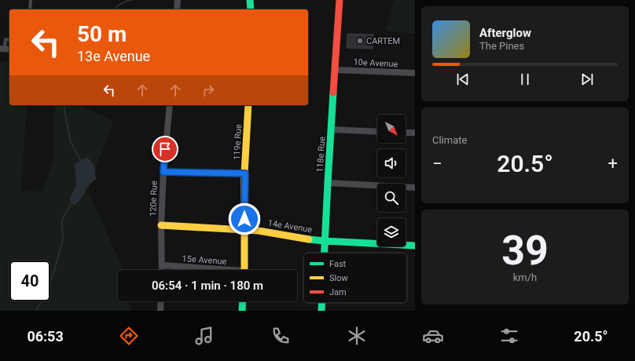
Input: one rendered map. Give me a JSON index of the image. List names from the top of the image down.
{
  "streets": {
    "street": [
      "10e Avenue",
      "119e Rue",
      "118e Rue",
      "120e Rue",
      "14e Avenue",
      "15e Avenue"
    ]
  },
  "crossings": [
    ["10e Avenue", "118e Rue"],
    ["119e Rue", "14e Avenue"],
    ["118e Rue", "14e Avenue"],
    ["120e Rue", "14e Avenue"],
    ["120e Rue", "15e Avenue"]
  ],
  "places": ["CARTEM"],
  "legend": ["Fast", "Slow", "Jam"],
  "north": "bottom right",
  "page": {
    "turn": ["50 m", "13e Avenue"],
    "song": ["Afterglow", "The Pines"],
    "tile": [
      "Climate",
      ["39", "km/h"]
    ],
    "heat": ["−", "20.5°", "+"],
    "limit": "40",
    "trip": "06:54 · 1 min · 180 m",
    "tabs": ["06:53", "20.5°"]
  }
}
